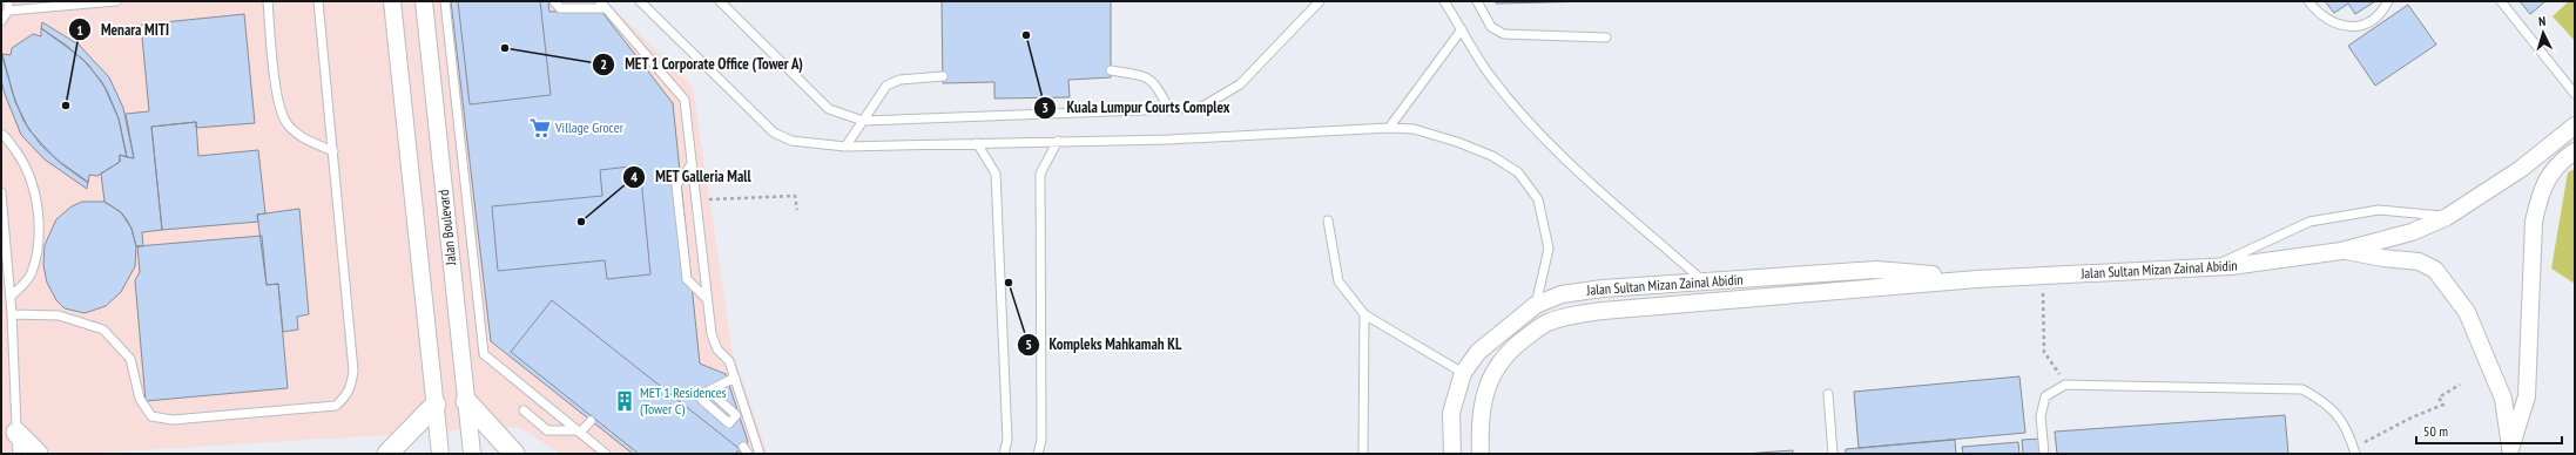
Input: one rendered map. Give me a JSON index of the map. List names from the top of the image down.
{
  "streets": {
    "street": ["Jalan Boulevard", "Jalan Sultan Mizan Zainal Abidin"]
  },
  "places": {
    "other": [
      "Kuala Lumpur Courts Complex",
      "MET 1 Corporate Office (Tower A)",
      "Menara MITI",
      "MET Galleria Mall",
      "Kompleks Mahkamah KL"
    ],
    "supermarket": ["Village Grocer"],
    "building": ["MET 1 Residences (Tower C)"]
  },
  "scale_bar": "50 m",
  "north": "top"
}
